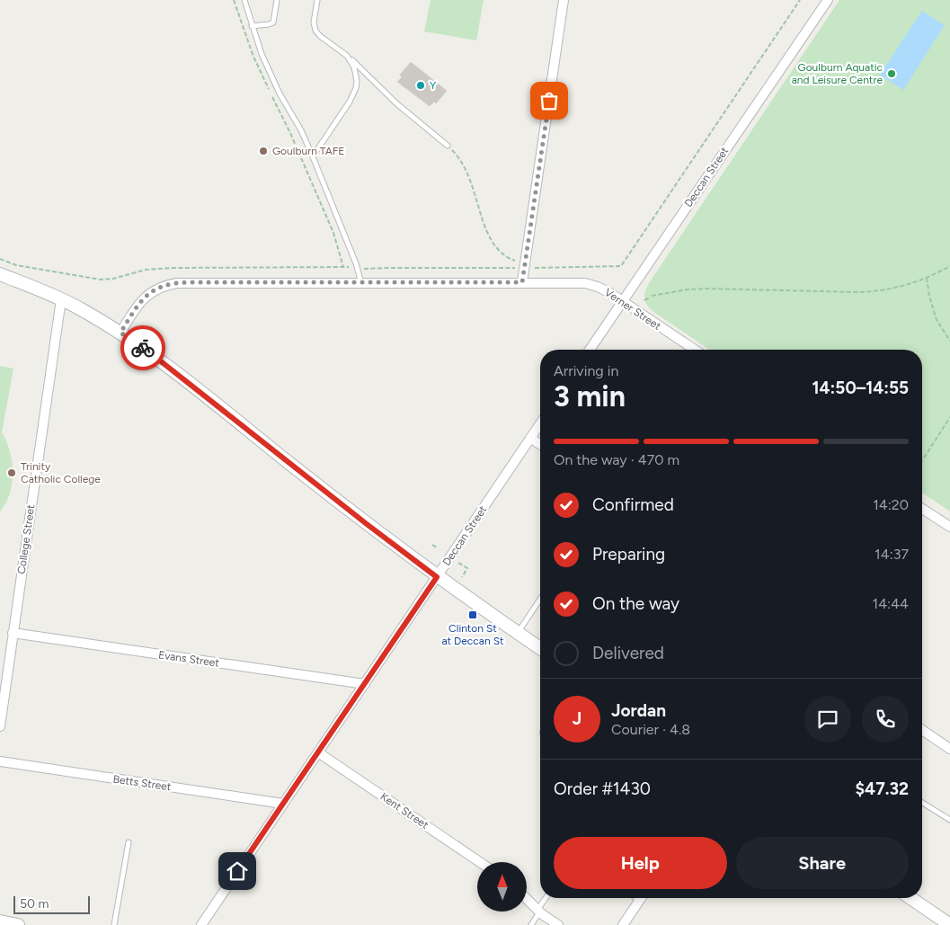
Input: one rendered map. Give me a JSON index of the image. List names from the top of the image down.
{
  "streets": {
    "street": [
      "Deccan Street",
      "Verner Street",
      "College Street",
      "Evans Street",
      "Betts Street",
      "Kent Street"
    ]
  },
  "crossings": [
    ["Deccan Street", "Verner Street"],
    ["Deccan Street", "Evans Street"],
    ["Deccan Street", "Betts Street"],
    ["Deccan Street", "Kent Street"],
    ["College Street", "Evans Street"]
  ],
  "places": {
    "other": [
      "Goulburn Aquatic and Leisure Centre",
      "Y",
      "Goulburn TAFE",
      "Trinity Catholic College"
    ],
    "transit": ["Clinton St at Deccan St"]
  },
  "scale_bar": "50 m",
  "north": "top",
  "page": {
    "heading": ["3 min", "Arriving in", "14:50–14:55"],
    "panel": [
      "Jordan",
      "Courier · 4.8",
      "Order #1430",
      "$47.32"
    ],
    "bar": "On the way · 470 m",
    "list": [
      ["Confirmed", "14:20"],
      ["Preparing", "14:37"],
      ["On the way", "14:44"],
      "Delivered"
    ],
    "round": "J",
    "buttons": ["Help", "Share"],
    "scale": "50 m"
  }
}
